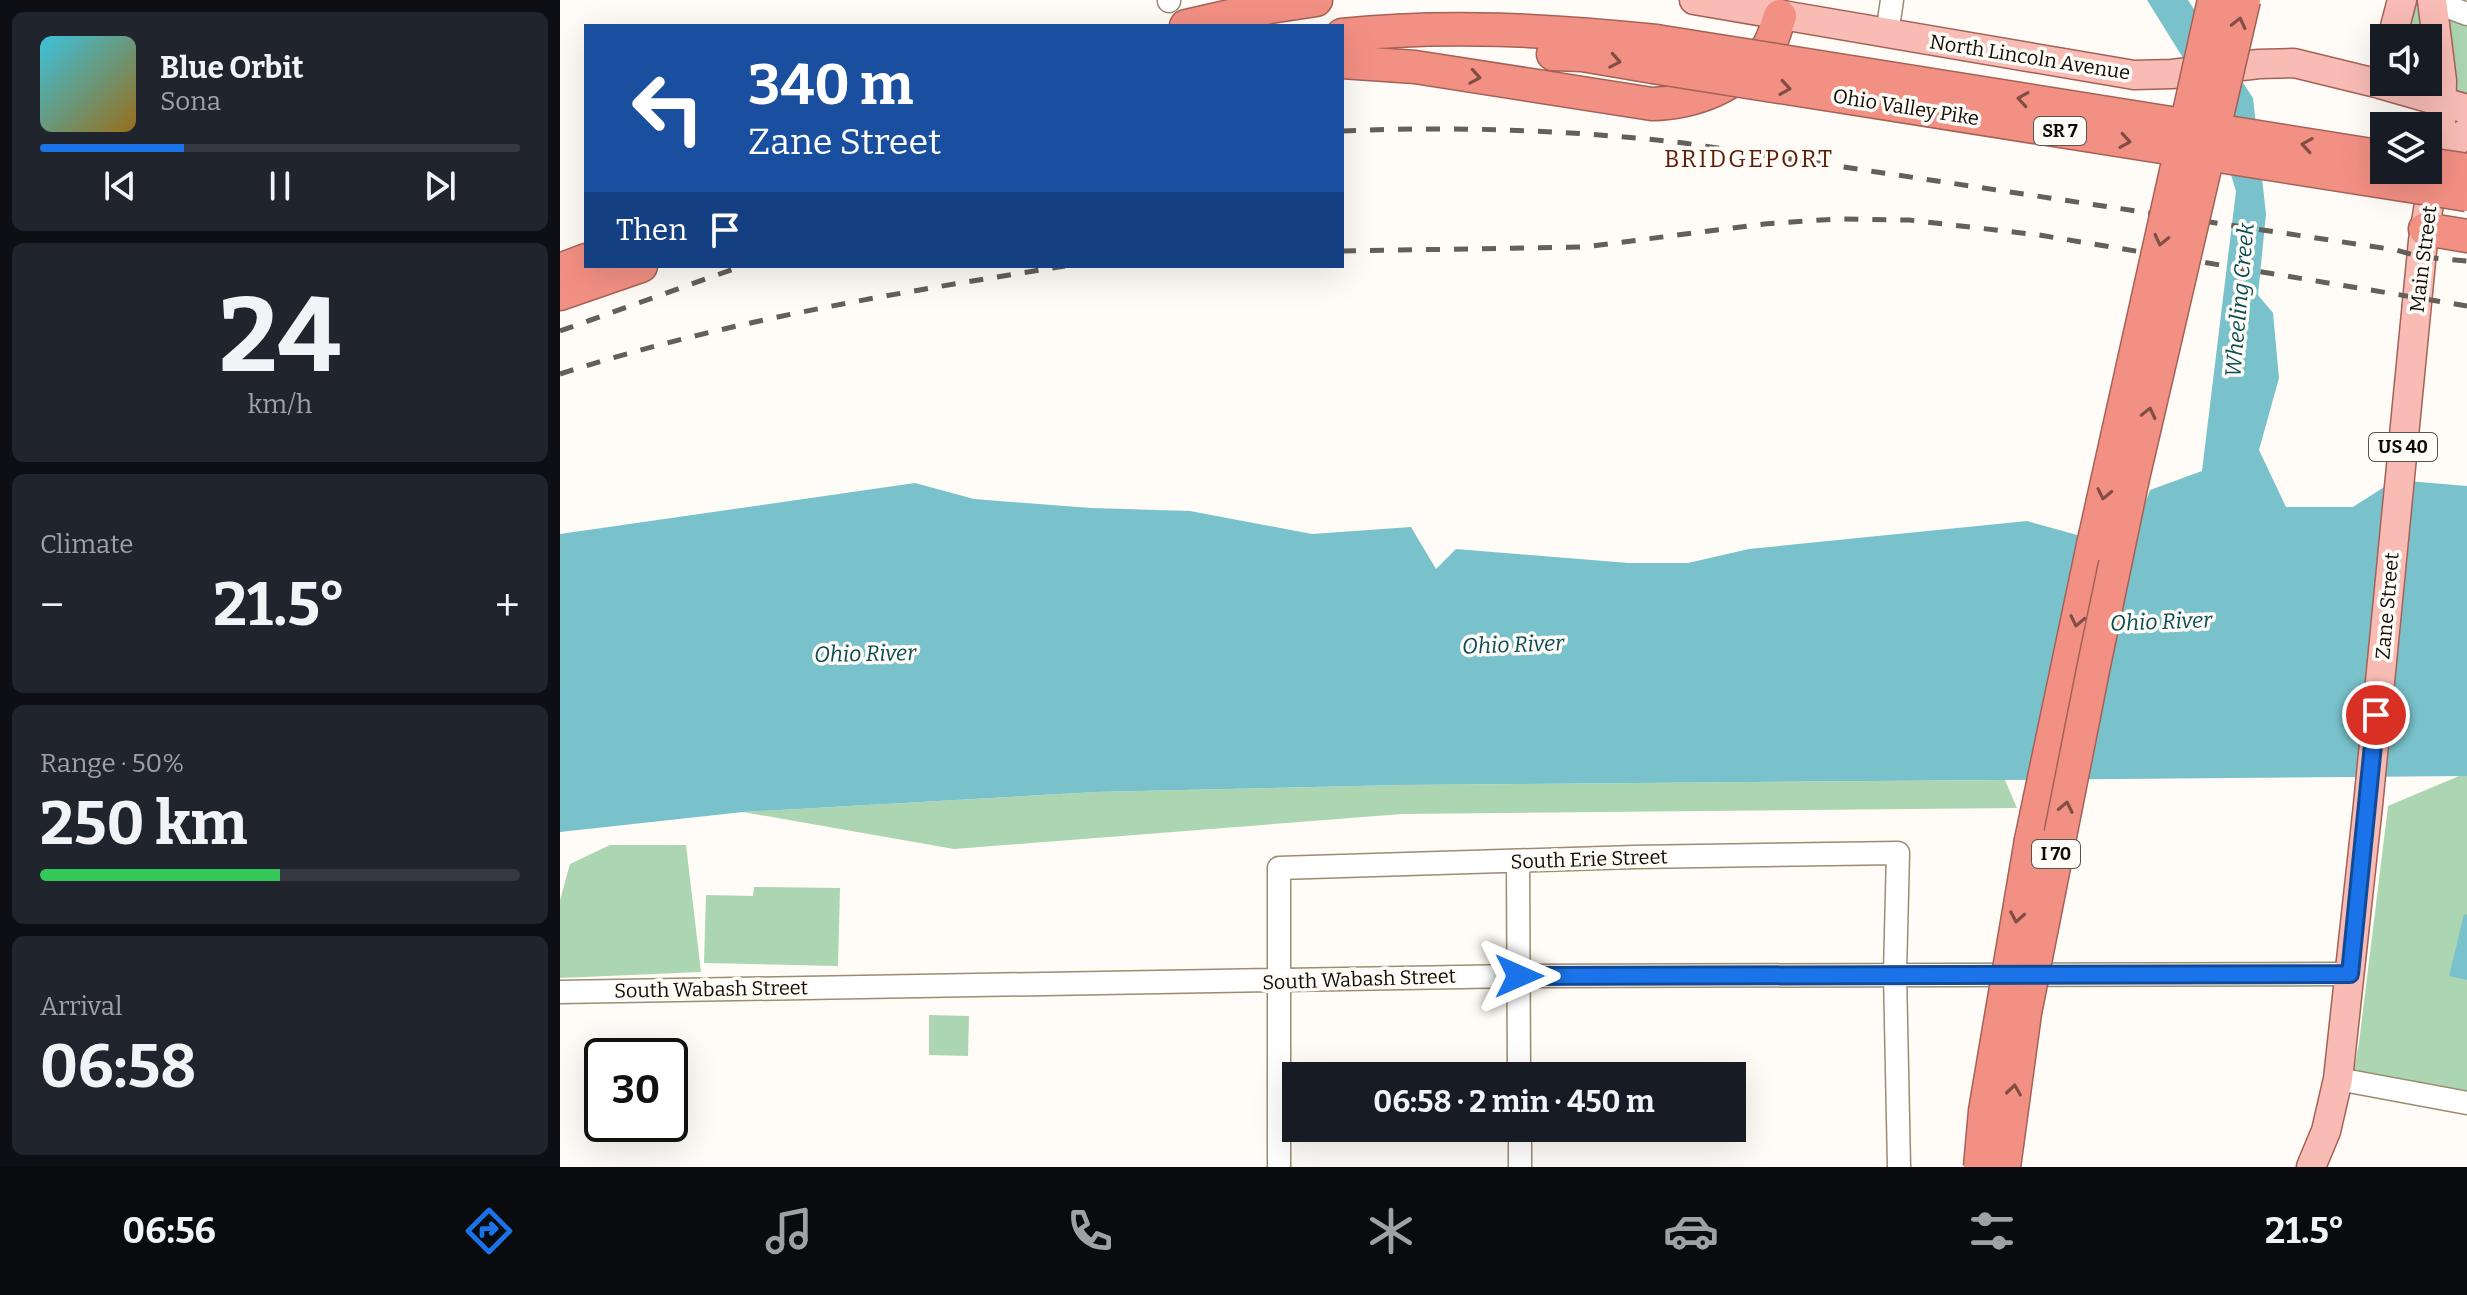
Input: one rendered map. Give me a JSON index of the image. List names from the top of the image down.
{
  "streets": {
    "highway": ["Ohio Valley Pike", "SR 7", "I 70"],
    "main road": [
      "North Lincoln Avenue",
      "Main Street",
      "US 40",
      "Zane Street"
    ],
    "street": ["South Erie Street", "South Wabash Street"]
  },
  "crossings": [
    ["North Lincoln Avenue", "Main Street"],
    ["Main Street", "Zane Street"],
    ["Zane Street", "South Wabash Street"],
    ["South Erie Street", "South Wabash Street"]
  ],
  "districts": ["BRIDGEPORT"],
  "water": ["Wheeling Creek", "Ohio River"],
  "page": {
    "turn": ["340 m", "Zane Street"],
    "song": ["Blue Orbit", "Sona"],
    "then": "Then",
    "tile": [
      ["24", "km/h"],
      "Climate",
      ["Range · 50%", "250 km"],
      ["Arrival", "06:58"]
    ],
    "heat": ["−", "21.5°", "+"],
    "limit": "30",
    "trip": "06:58 · 2 min · 450 m",
    "tabs": ["06:56", "21.5°"]
  }
}
